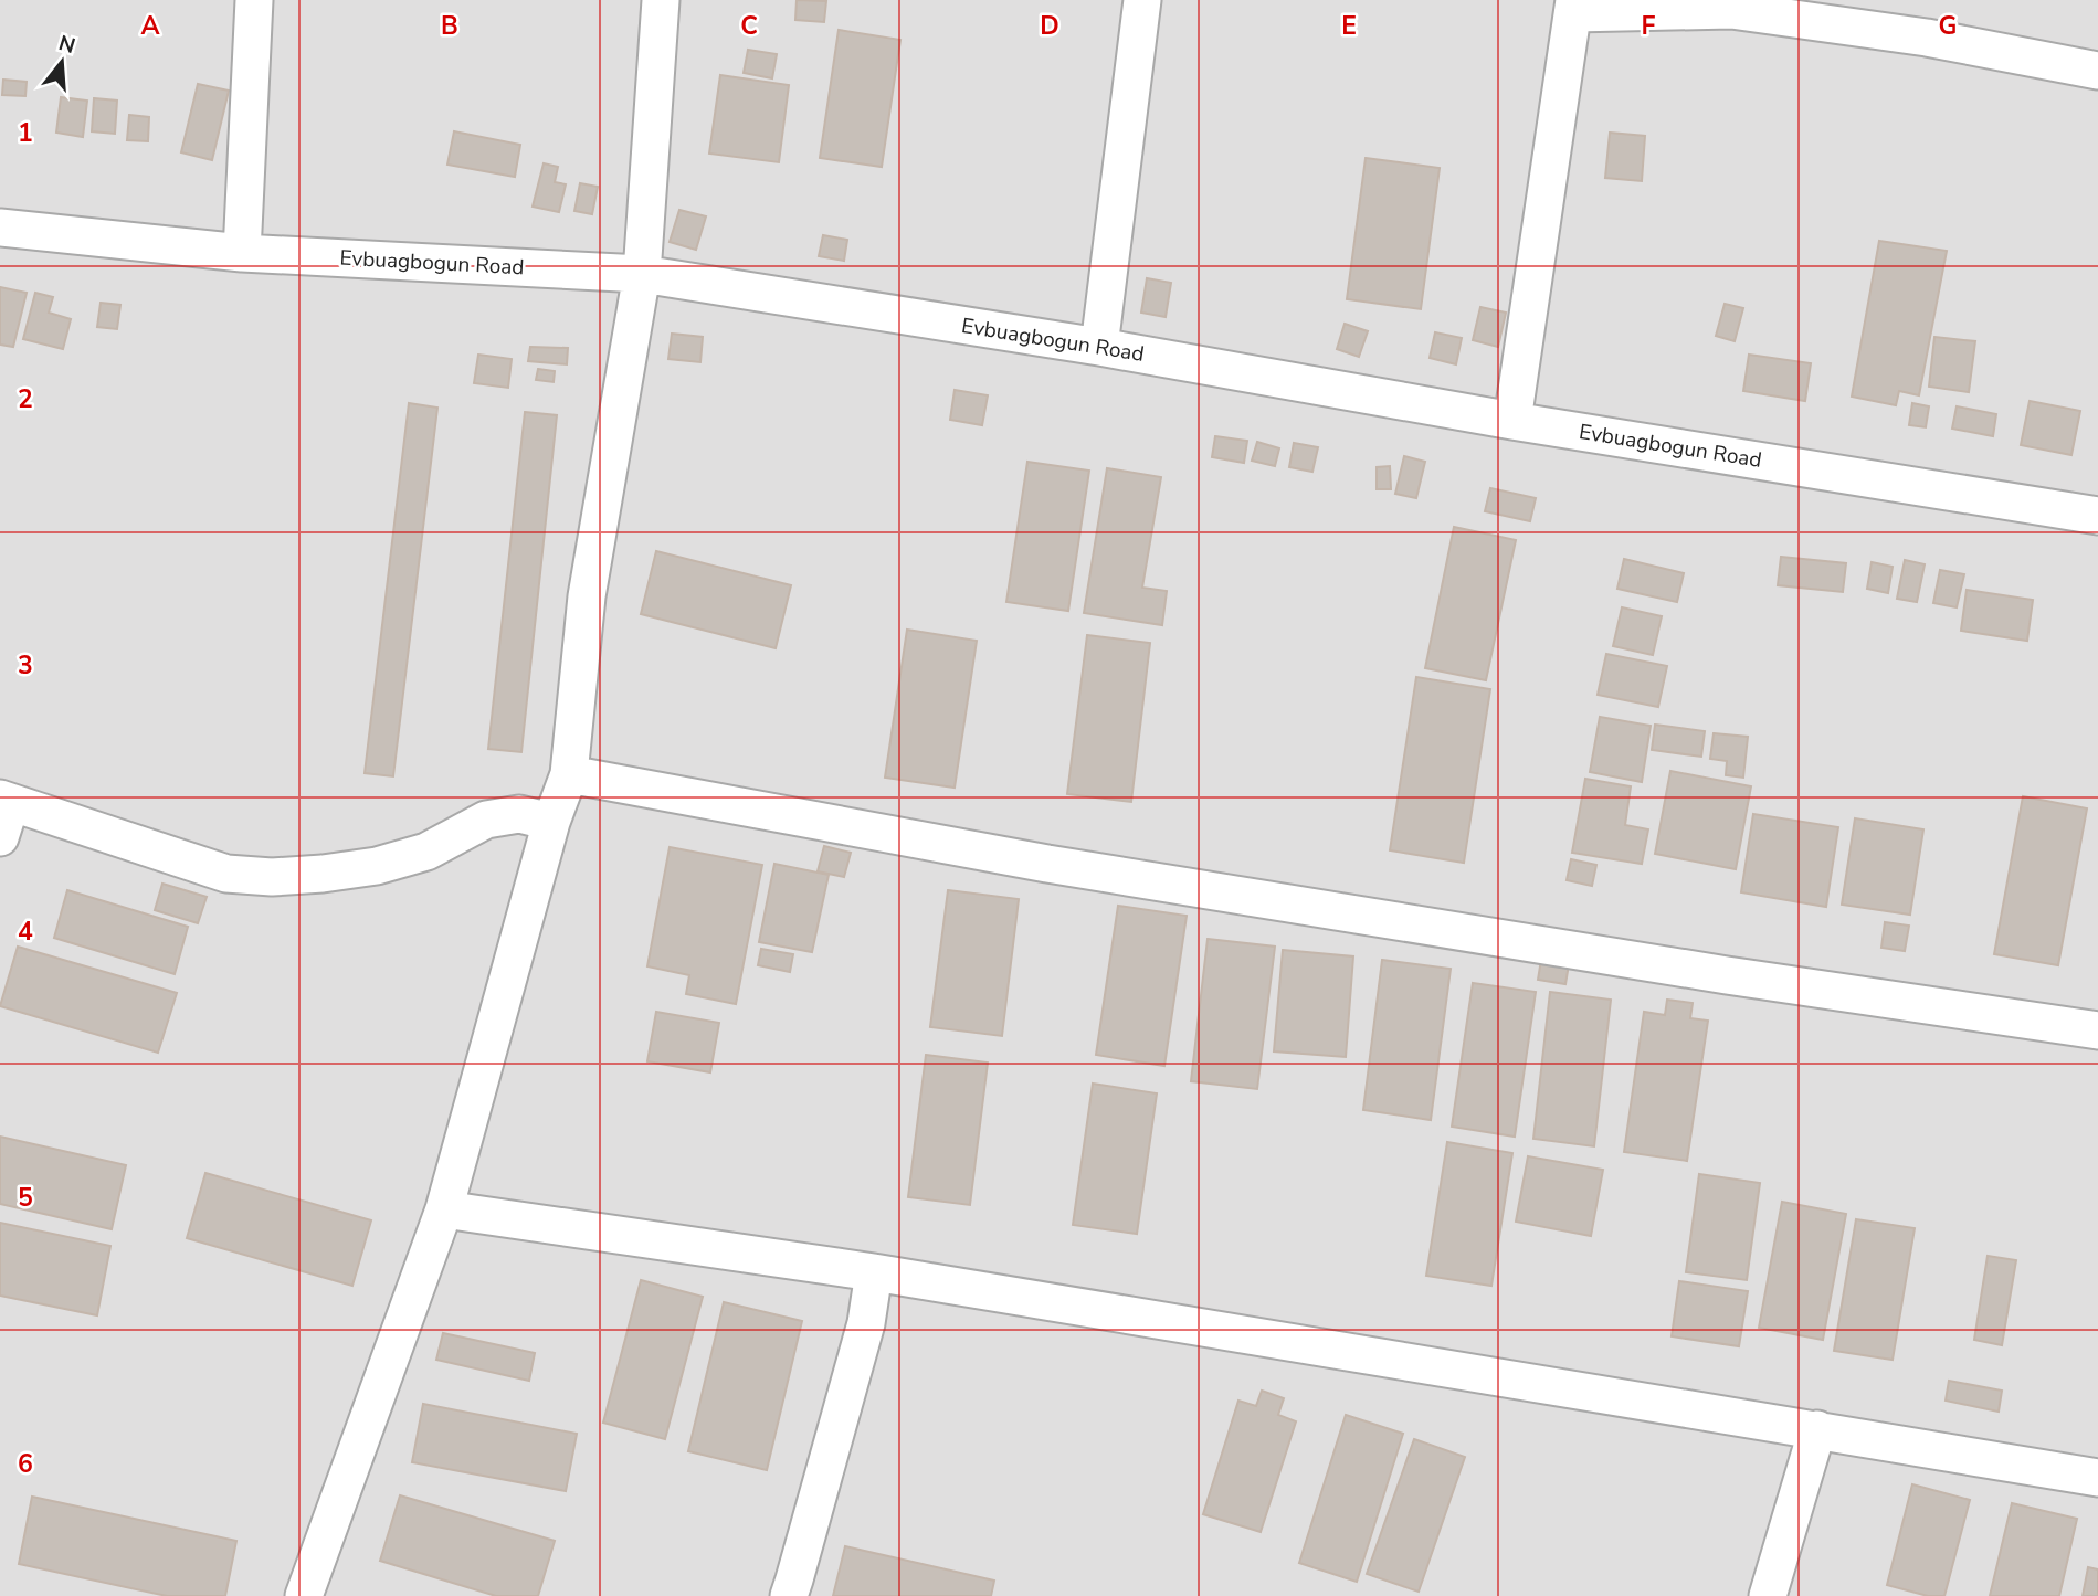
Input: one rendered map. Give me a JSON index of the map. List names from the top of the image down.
{
  "streets": {
    "street": ["Evbuagbogun Road"]
  },
  "north": "top",
  "grid": {
    "columns": [
      "A",
      "B",
      "C",
      "D",
      "E",
      "F",
      "G"
    ],
    "rows": [
      "1",
      "2",
      "3",
      "4",
      "5",
      "6"
    ]
  }
}
